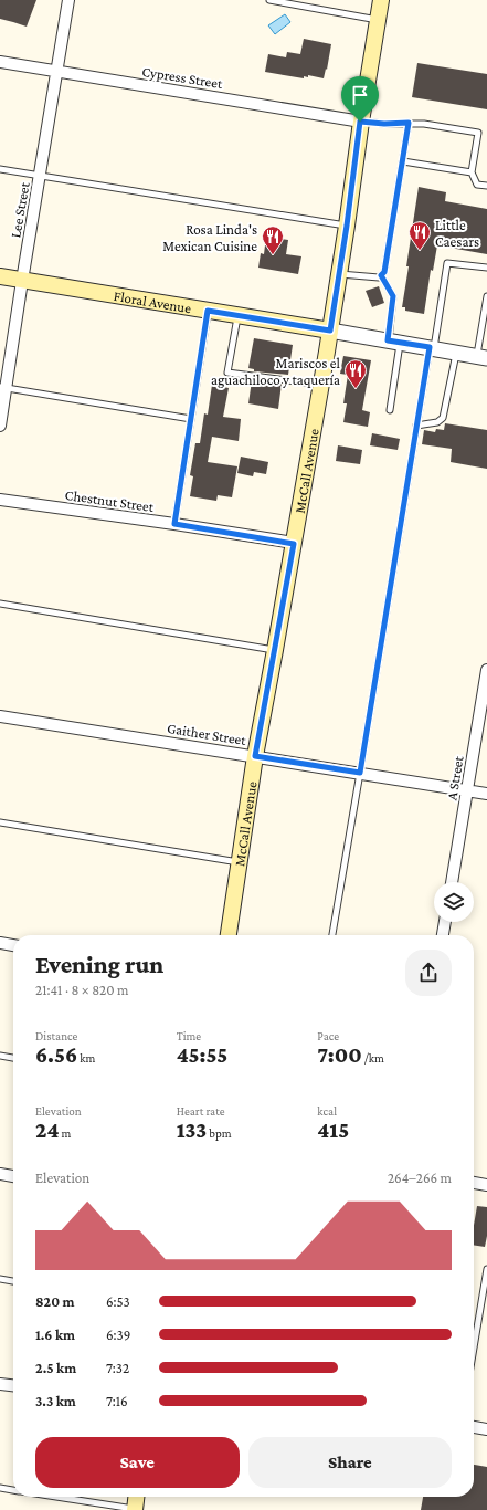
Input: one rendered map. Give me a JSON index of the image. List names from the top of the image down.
{
  "streets": {
    "main road": ["Floral Avenue", "McCall Avenue"],
    "street": [
      "Cypress Street",
      "Lee Street",
      "Chestnut Street",
      "Gaither Street",
      "A Street"
    ]
  },
  "crossings": [
    ["Cypress Street", "Lee Street"],
    ["Cypress Street", "McCall Avenue"],
    ["Lee Street", "Floral Avenue"],
    ["Floral Avenue", "McCall Avenue"],
    ["McCall Avenue", "Chestnut Street"],
    ["McCall Avenue", "Gaither Street"],
    ["Gaither Street", "A Street"]
  ],
  "places": {
    "restaurant": ["Little Caesars", "Rosa Linda's Mexican Cuisine", "Mariscos el aguachiloco y taquería"]
  },
  "page": {
    "heading": ["Evening run", "21:41 · 8 × 820 m"],
    "stats": [
      ["Distance", "6.56 km"],
      ["Time", "45:55"],
      ["Pace", "7:00 /km"],
      ["Elevation", "24 m"],
      ["Heart rate", "133 bpm"],
      ["kcal", "415"]
    ],
    "chart": ["Elevation", "264–266 m"],
    "list": [
      {
        "name": "820 m",
        "note": "6:53"
      },
      {
        "name": "1.6 km",
        "note": "6:39"
      },
      {
        "name": "2.5 km",
        "note": "7:32"
      },
      {
        "name": "3.3 km",
        "note": "7:16"
      }
    ],
    "buttons": ["Save", "Share"]
  }
}
